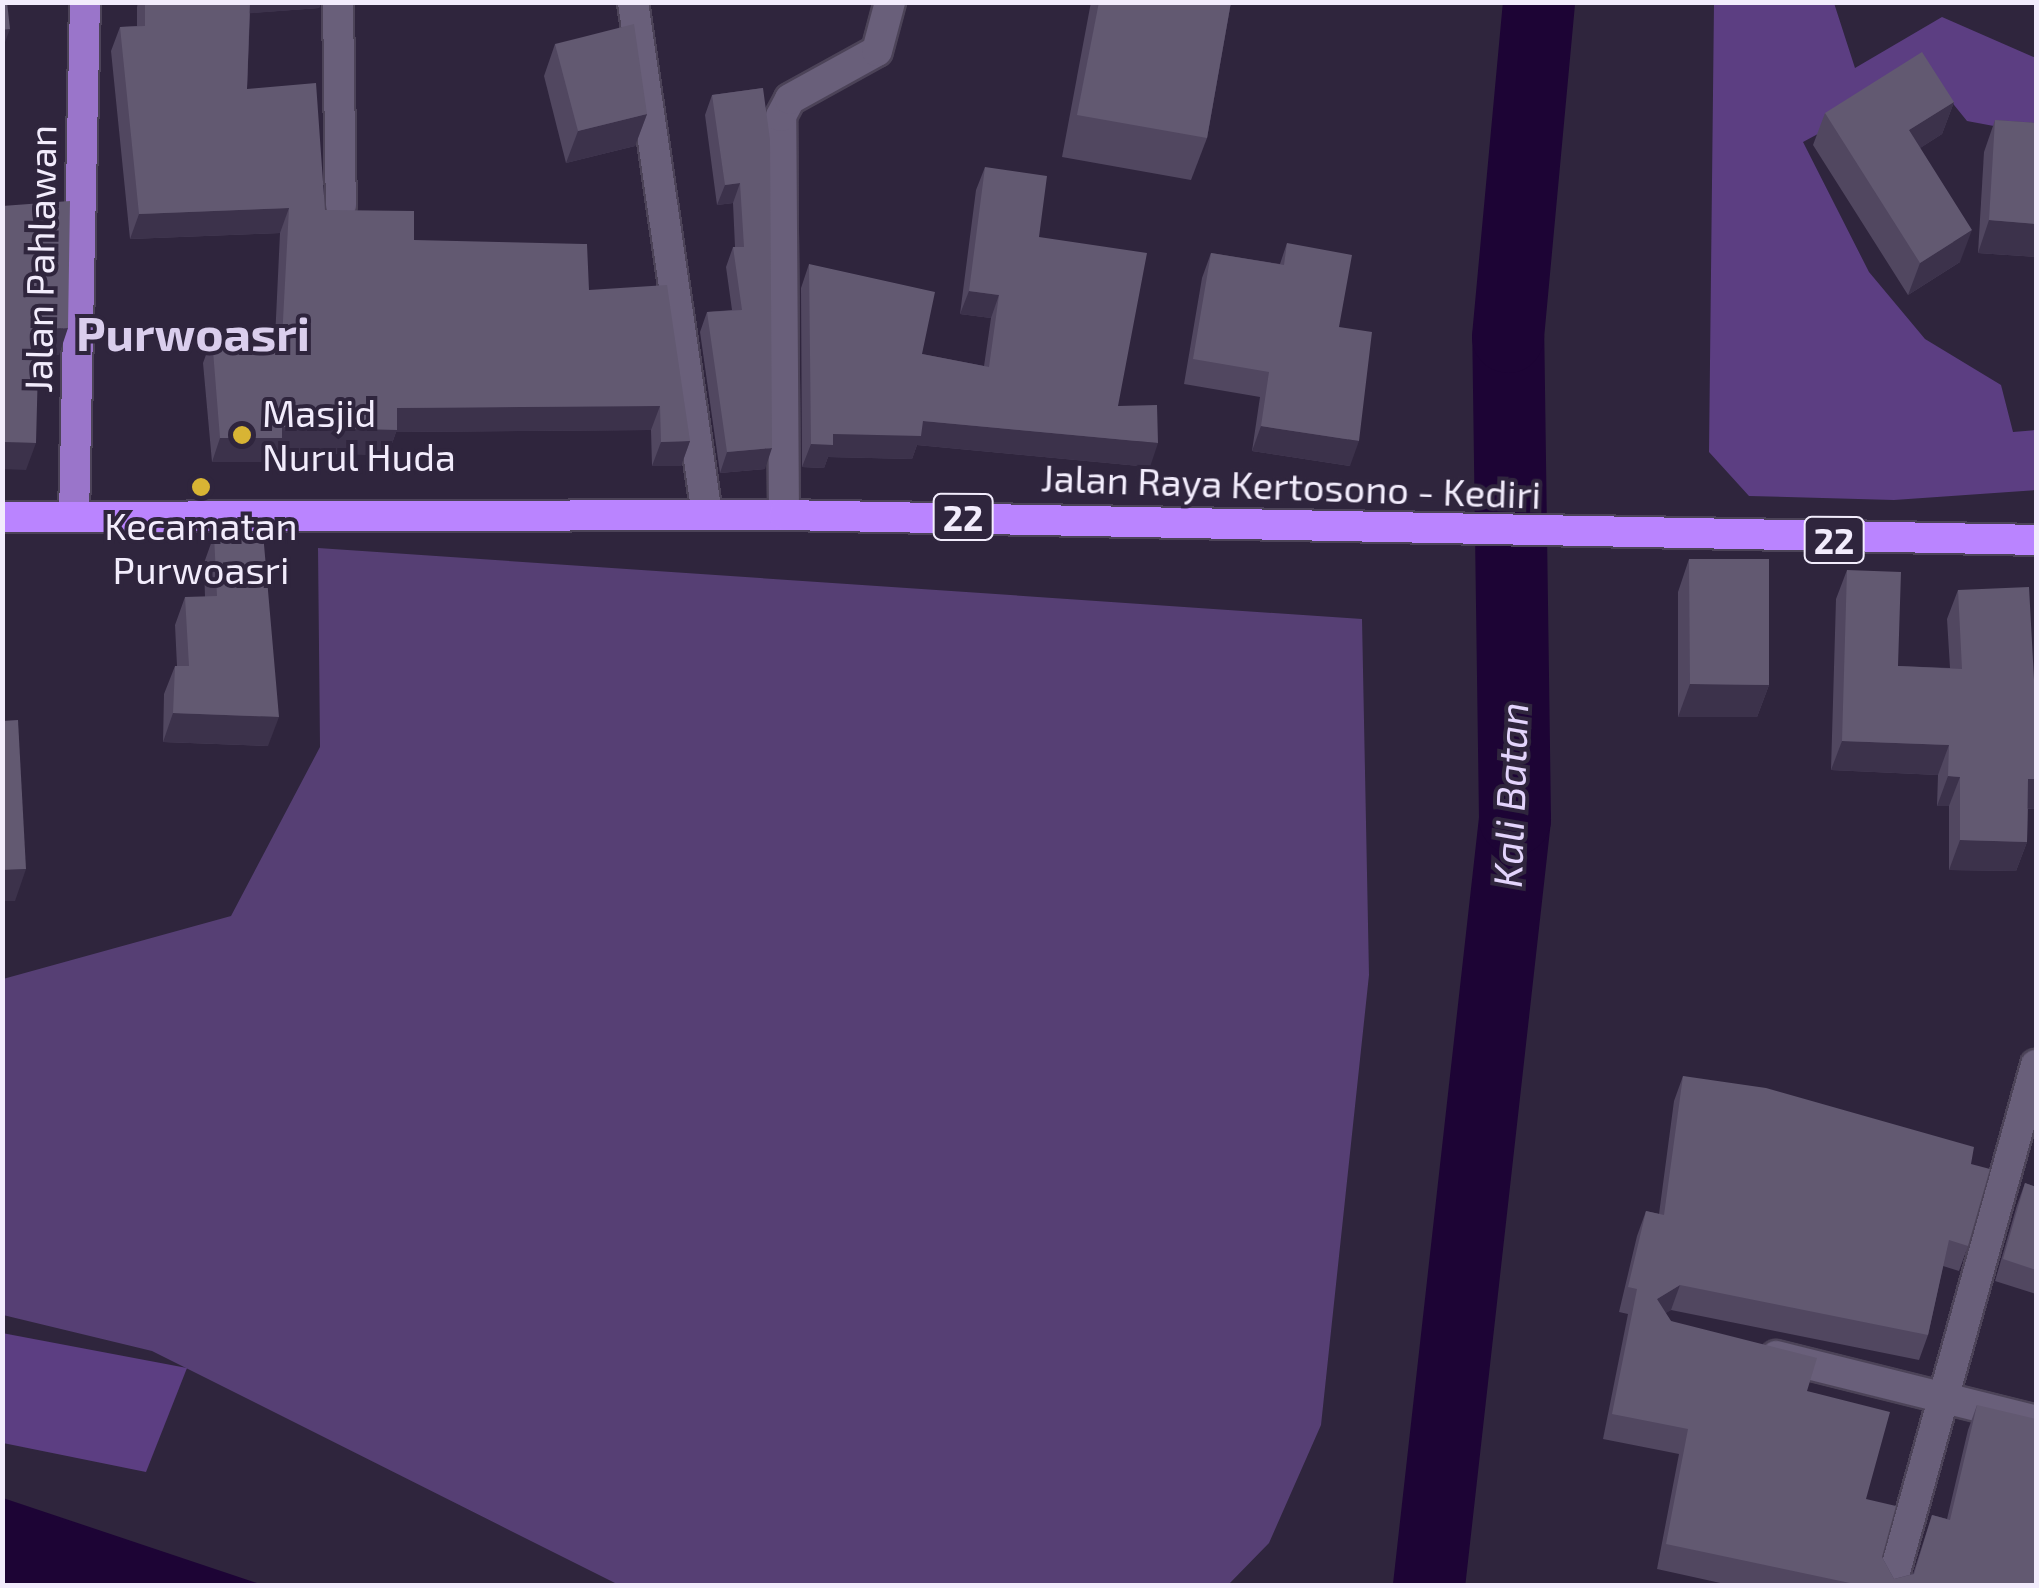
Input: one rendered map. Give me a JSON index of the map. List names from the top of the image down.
{
  "streets": {
    "highway": ["Jalan Raya Kertosono - Kediri", "22"],
    "main road": ["Jalan Pahlawan"]
  },
  "crossings": [
    ["Jalan Pahlawan", "Jalan Raya Kertosono - Kediri"]
  ],
  "districts": ["Purwoasri"],
  "water": ["Kali Batan"],
  "places": ["Masjid Nurul Huda", "Kecamatan Purwoasri"]
}
